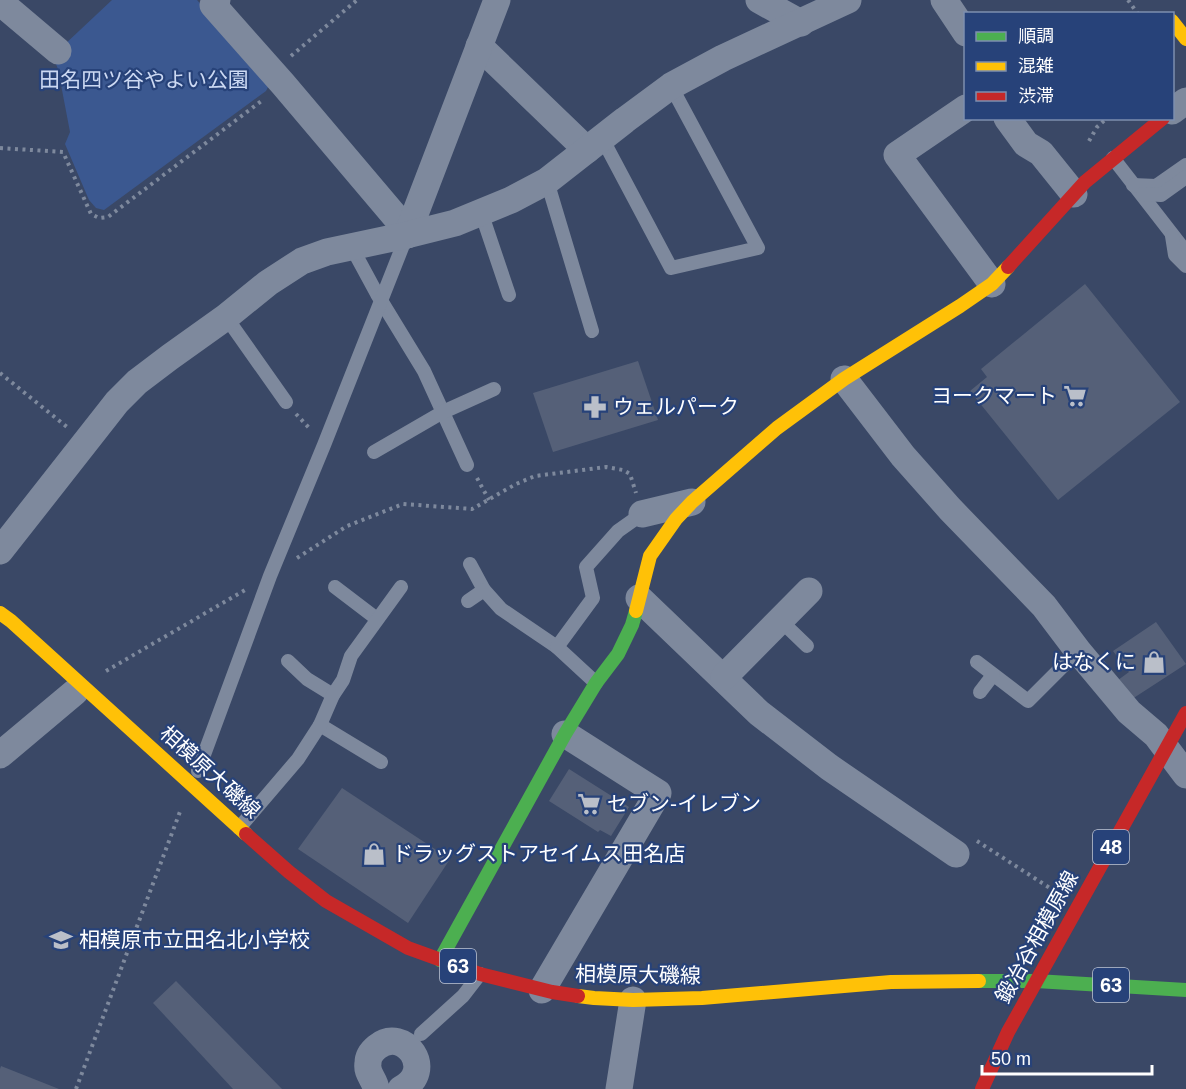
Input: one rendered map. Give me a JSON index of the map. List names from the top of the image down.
{
  "streets": {
    "main road": [
      "相模原大磯線",
      "48",
      "鍛冶谷相模原線",
      "63"
    ]
  },
  "crossings": [
    ["相模原大磯線", "鍛冶谷相模原線"]
  ],
  "parks": ["田名四ツ谷やよい公園"],
  "places": {
    "supermarket": ["ヨークマート", "セブン-イレブン"],
    "pharmacy": ["ウェルパーク"],
    "shop": ["はなくに", "ドラッグストアセイムス田名店"],
    "school or university": ["相模原市立田名北小学校"]
  },
  "legend": ["順調", "混雑", "渋滞"],
  "scale_bar": "50 m"
}
